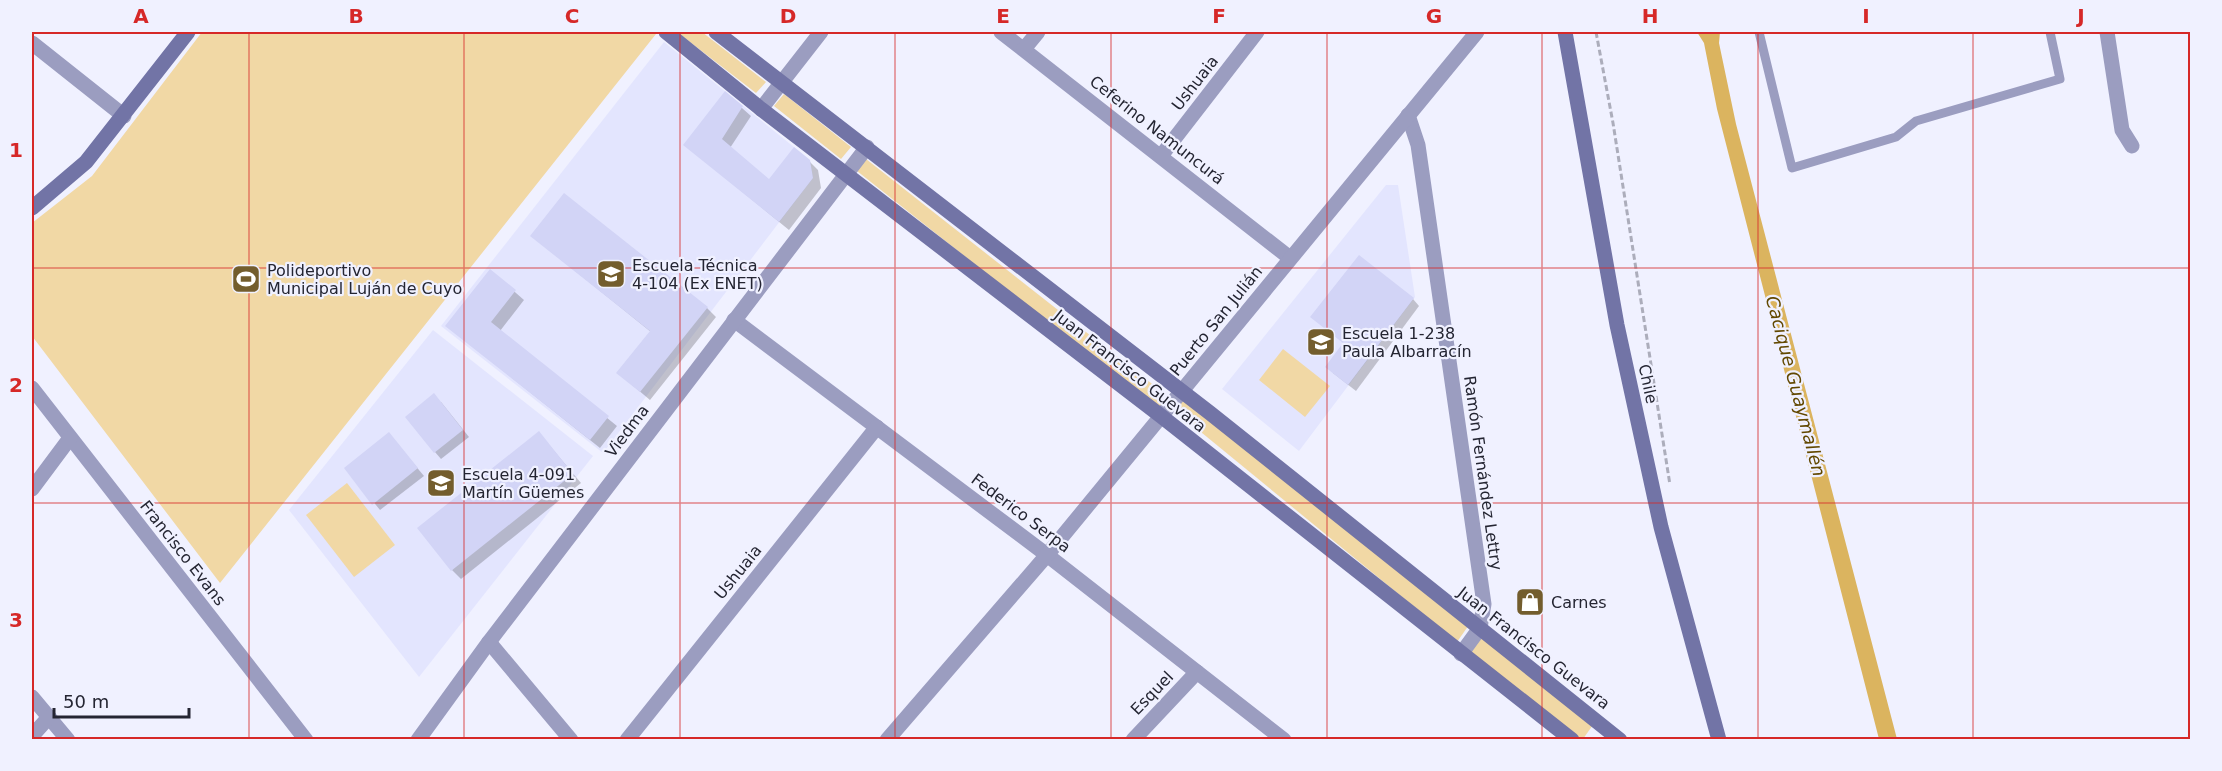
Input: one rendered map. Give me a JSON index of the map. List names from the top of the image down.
{
  "streets": {
    "street": [
      "Ushuaia",
      "Ceferino Namuncurá",
      "Puerto San Julián",
      "Juan Francisco Guevara",
      "Chile",
      "Viedma",
      "Ramón Fernández Lettry",
      "Federico Serpa",
      "Francisco Evans",
      "Esquel"
    ]
  },
  "crossings": [
    ["Ushuaia", "Ceferino Namuncurá"],
    ["Ushuaia", "Federico Serpa"],
    ["Ceferino Namuncurá", "Puerto San Julián"],
    ["Puerto San Julián", "Juan Francisco Guevara"],
    ["Puerto San Julián", "Ramón Fernández Lettry"],
    ["Puerto San Julián", "Federico Serpa"],
    ["Juan Francisco Guevara", "Viedma"],
    ["Juan Francisco Guevara", "Ramón Fernández Lettry"],
    ["Viedma", "Federico Serpa"],
    ["Federico Serpa", "Esquel"]
  ],
  "water": ["Cacique Guaymallén"],
  "places": {
    "school or university": ["Escuela Técnica 4-104 (Ex ENET)", "Escuela 1-238 Paula Albarracín", "Escuela 4-091 Martín Güemes"],
    "sports": ["Polideportivo Municipal Luján de Cuyo"],
    "shop": ["Carnes"]
  },
  "scale_bar": "50 m",
  "grid": {
    "columns": [
      "A",
      "B",
      "C",
      "D",
      "E",
      "F",
      "G",
      "H",
      "I",
      "J"
    ],
    "rows": ["1", "2", "3"]
  }
}
